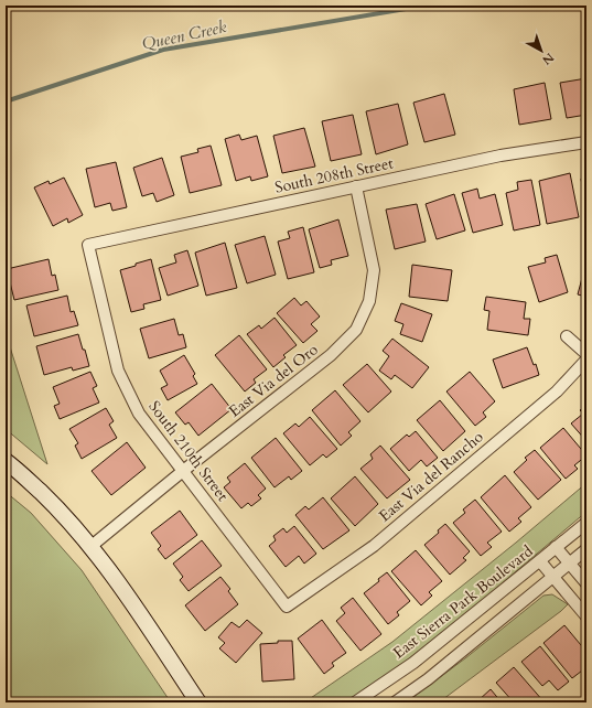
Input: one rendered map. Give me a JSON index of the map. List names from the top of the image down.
{
  "streets": {
    "street": [
      "South 208th Street",
      "East Via del Oro",
      "South 210th Street",
      "East Via del Rancho",
      "East Sierra Park Boulevard"
    ]
  },
  "crossings": [
    ["South 208th Street", "East Via del Oro"],
    ["South 208th Street", "South 210th Street"],
    ["East Via del Oro", "South 210th Street"],
    ["South 210th Street", "East Via del Rancho"]
  ],
  "water": ["Queen Creek"],
  "north": "bottom right"
}
